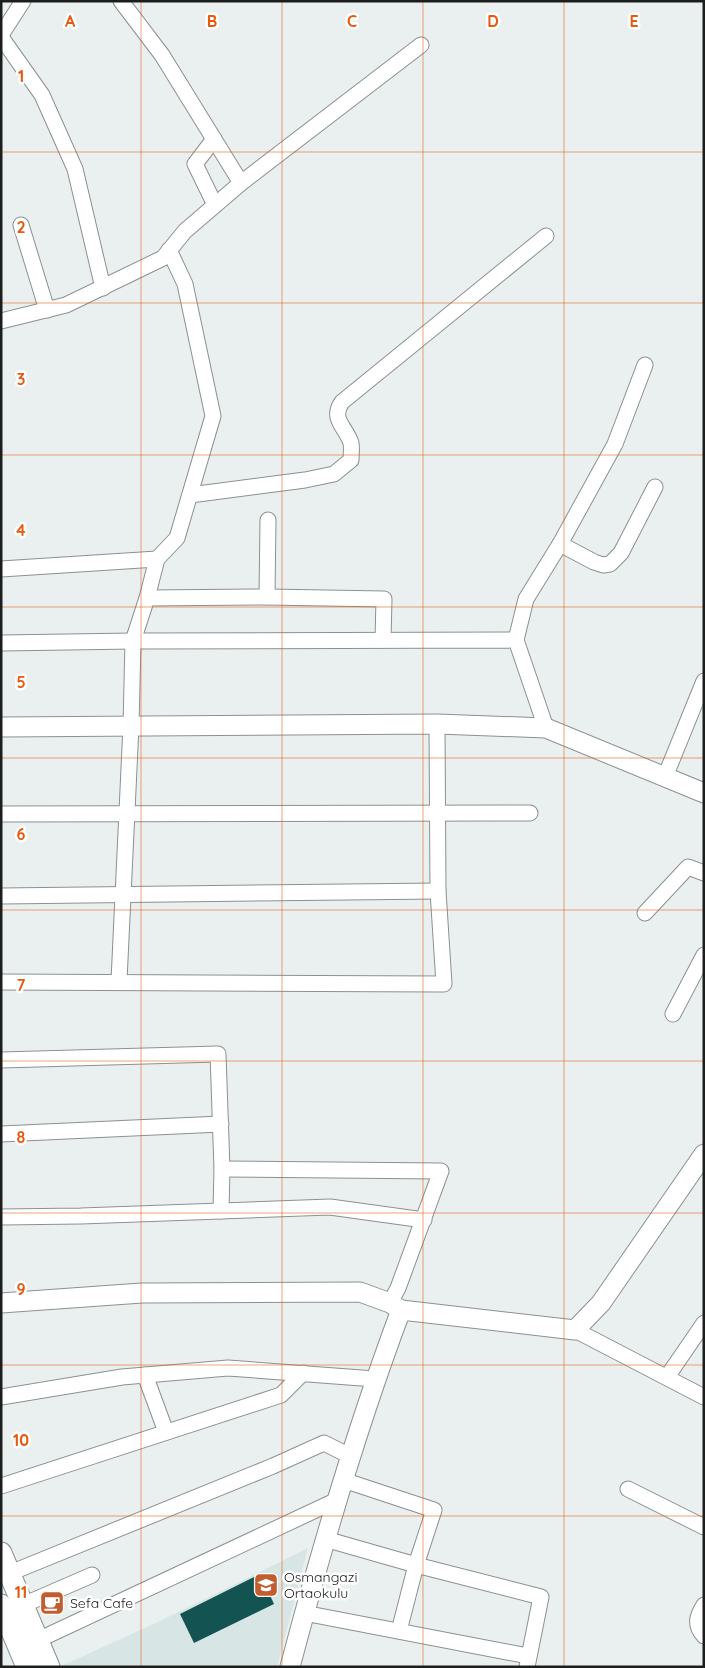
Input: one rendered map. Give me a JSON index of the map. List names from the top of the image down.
{
  "places": {
    "school or university": ["Osmangazi Ortaokulu"],
    "cafe": ["Sefa Cafe"]
  },
  "grid": {
    "columns": [
      "A",
      "B",
      "C",
      "D",
      "E"
    ],
    "rows": [
      "1",
      "2",
      "3",
      "4",
      "5",
      "6",
      "7",
      "8",
      "9",
      "10",
      "11"
    ]
  }
}
